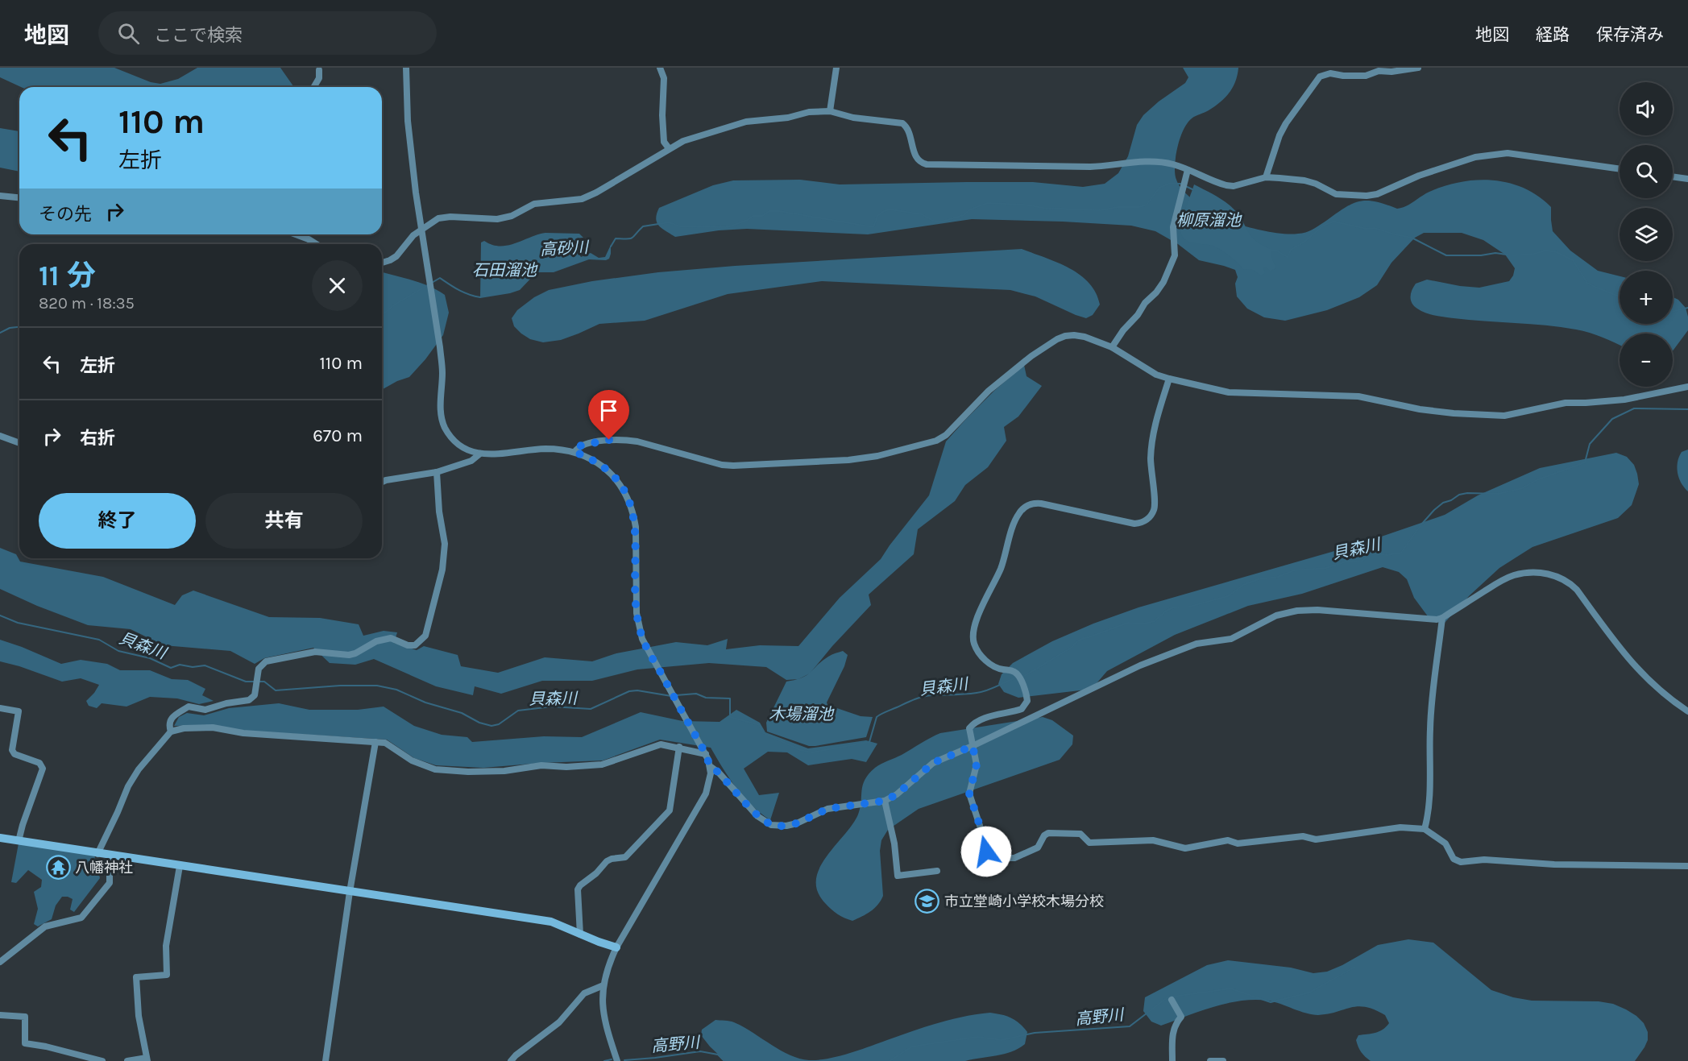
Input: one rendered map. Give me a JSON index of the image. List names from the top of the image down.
{
  "water": [
    "柳原溜池",
    "高砂川",
    "石田溜池",
    "貝森川",
    "木場溜池",
    "高野川"
  ],
  "places": {
    "temple": ["八幡神社"],
    "school or university": ["市立堂崎小学校木場分校"]
  },
  "page": {
    "header": "地図",
    "search": "ここで検索",
    "nav": ["地図", "経路", "保存済み"],
    "map_buttons": ["+", "−"],
    "turn": ["110 m", "左折"],
    "then": "その先",
    "heading": ["11 分", "820 m · 18:35"],
    "list": [
      {
        "name": "左折",
        "value": "110 m"
      },
      {
        "name": "右折",
        "value": "670 m"
      }
    ],
    "buttons": ["終了", "共有"]
  }
}
